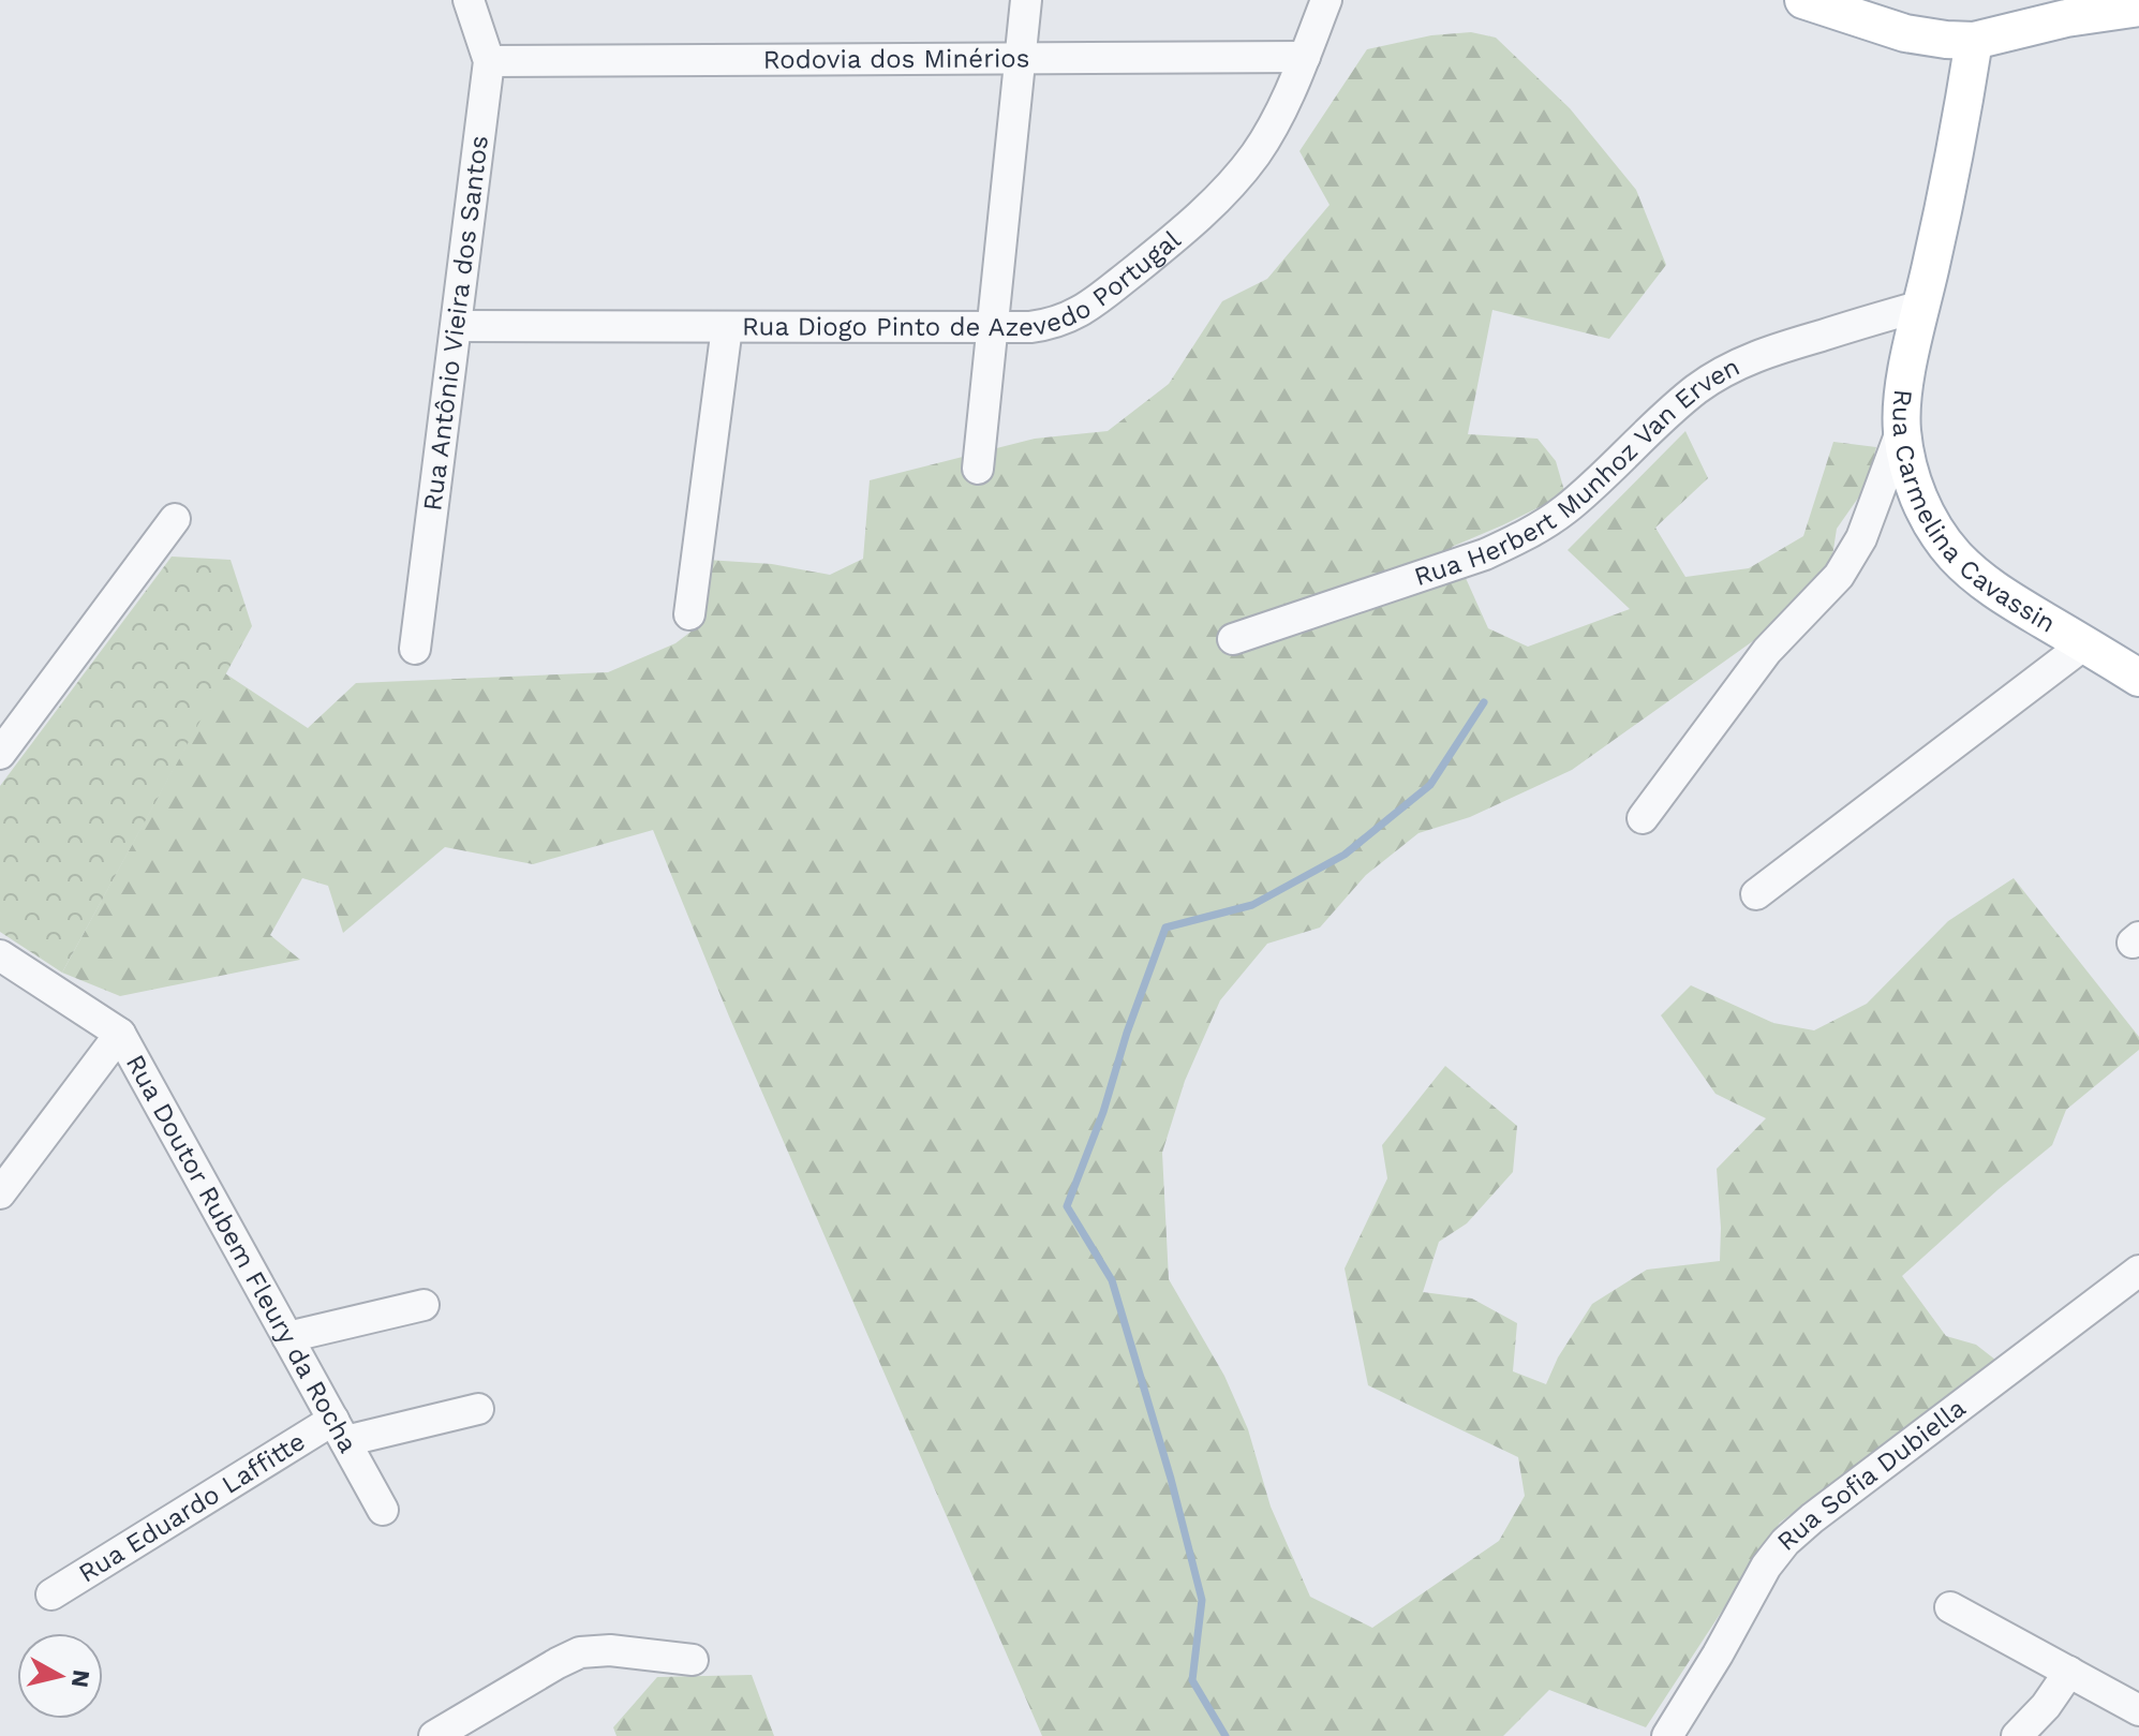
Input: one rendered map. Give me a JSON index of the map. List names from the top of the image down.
{
  "streets": {
    "main road": ["Rua Carmelina Cavassin"],
    "street": [
      "Rodovia dos Minérios",
      "Rua Diogo Pinto de Azevedo Portugal",
      "Rua Antônio Vieira dos Santos",
      "Rua Herbert Munhoz Van Erven",
      "Rua Doutor Rubem Fleury da Rocha",
      "Rua Sofia Dubiella",
      "Rua Eduardo Laffitte"
    ]
  },
  "crossings": [
    ["Rodovia dos Minérios", "Rua Diogo Pinto de Azevedo Portugal"],
    ["Rodovia dos Minérios", "Rua Antônio Vieira dos Santos"],
    ["Rua Diogo Pinto de Azevedo Portugal", "Rua Antônio Vieira dos Santos"],
    ["Rua Herbert Munhoz Van Erven", "Rua Carmelina Cavassin"],
    ["Rua Doutor Rubem Fleury da Rocha", "Rua Eduardo Laffitte"]
  ],
  "north": "right"
}
